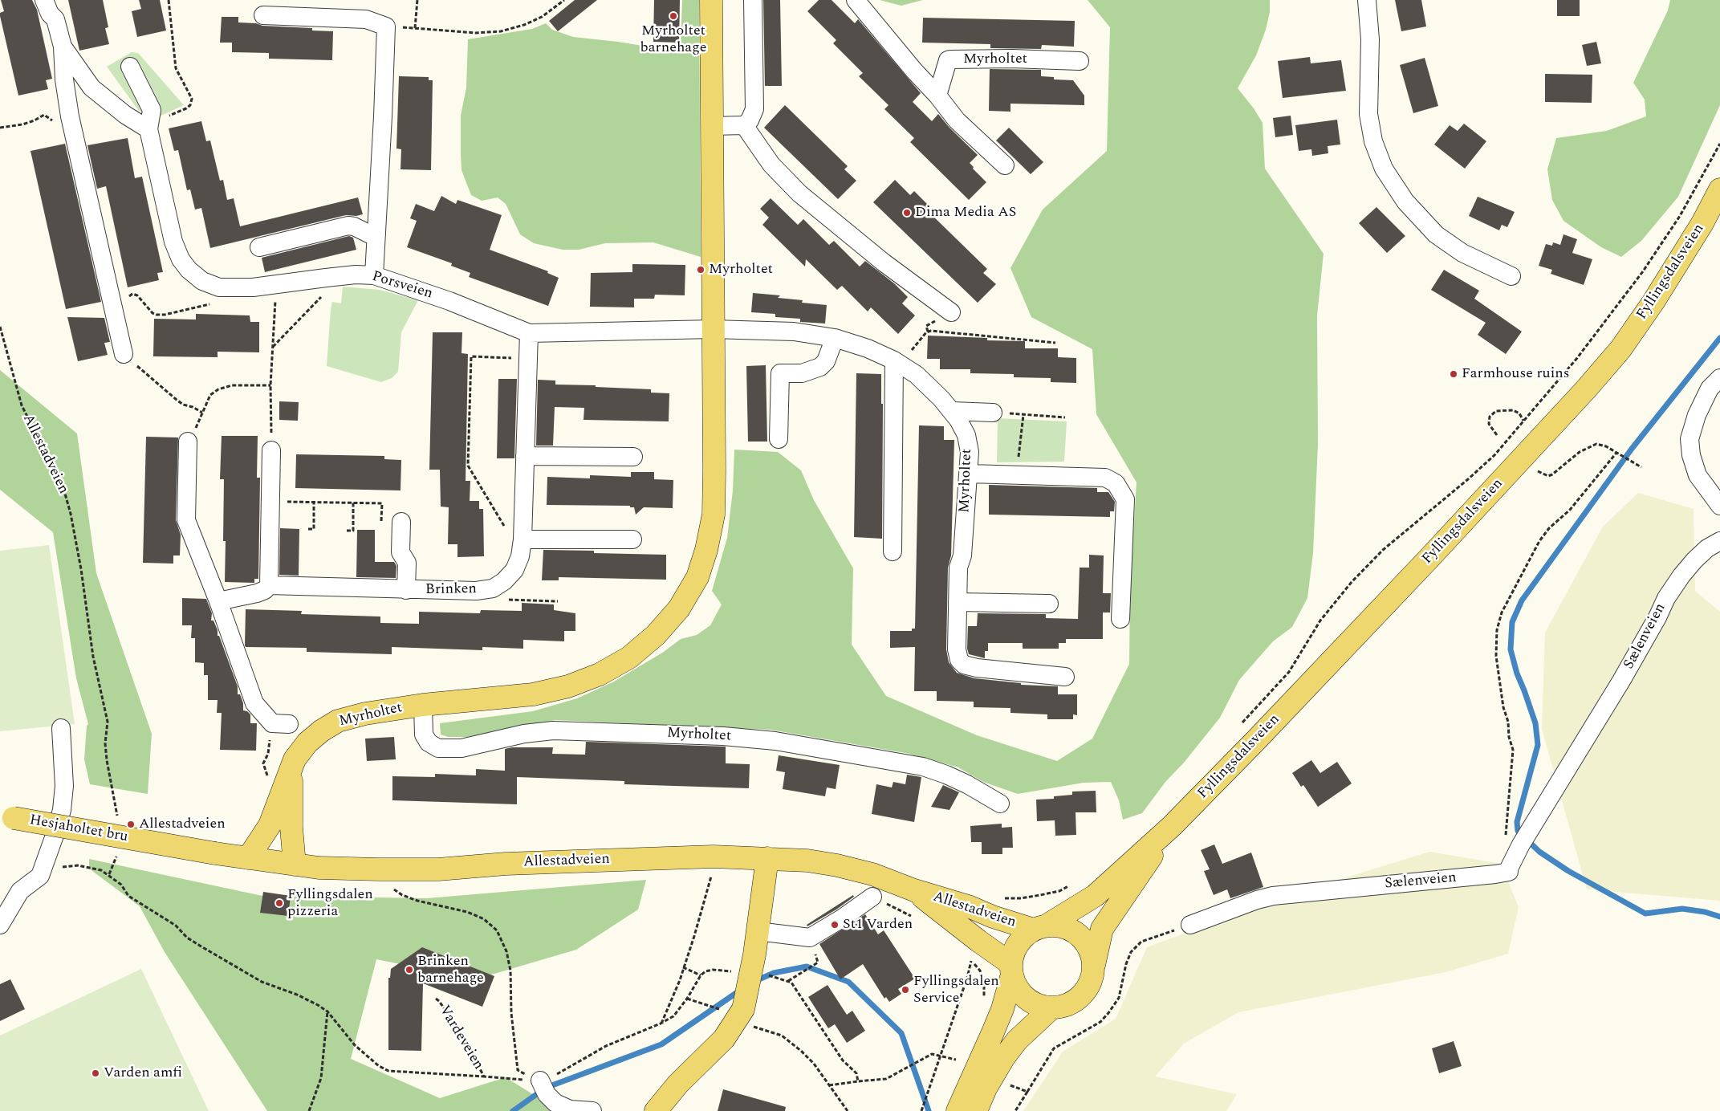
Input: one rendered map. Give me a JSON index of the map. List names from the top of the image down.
{
  "streets": {
    "main road": [
      "Myrholtet",
      "Fyllingsdalsveien",
      "Allestadveien",
      "Hesjaholtet bru"
    ],
    "street": ["Porsveien", "Brinken", "Sælenveien"],
    "path": ["Vardeveien"]
  },
  "crossings": [
    ["Myrholtet", "Porsveien"],
    ["Myrholtet", "Allestadveien"],
    ["Fyllingsdalsveien", "Allestadveien"],
    ["Porsveien", "Brinken"],
    ["Allestadveien", "Hesjaholtet bru"]
  ],
  "places": [
    "Myrholtet barnehage",
    "Dima Media AS",
    "Myrholtet",
    "Farmhouse ruins",
    "Allestadveien",
    "Fyllingsdalen pizzeria",
    "St1 Varden",
    "Brinken barnehage",
    "Fyllingsdalen Service",
    "Varden amfi"
  ]
}
